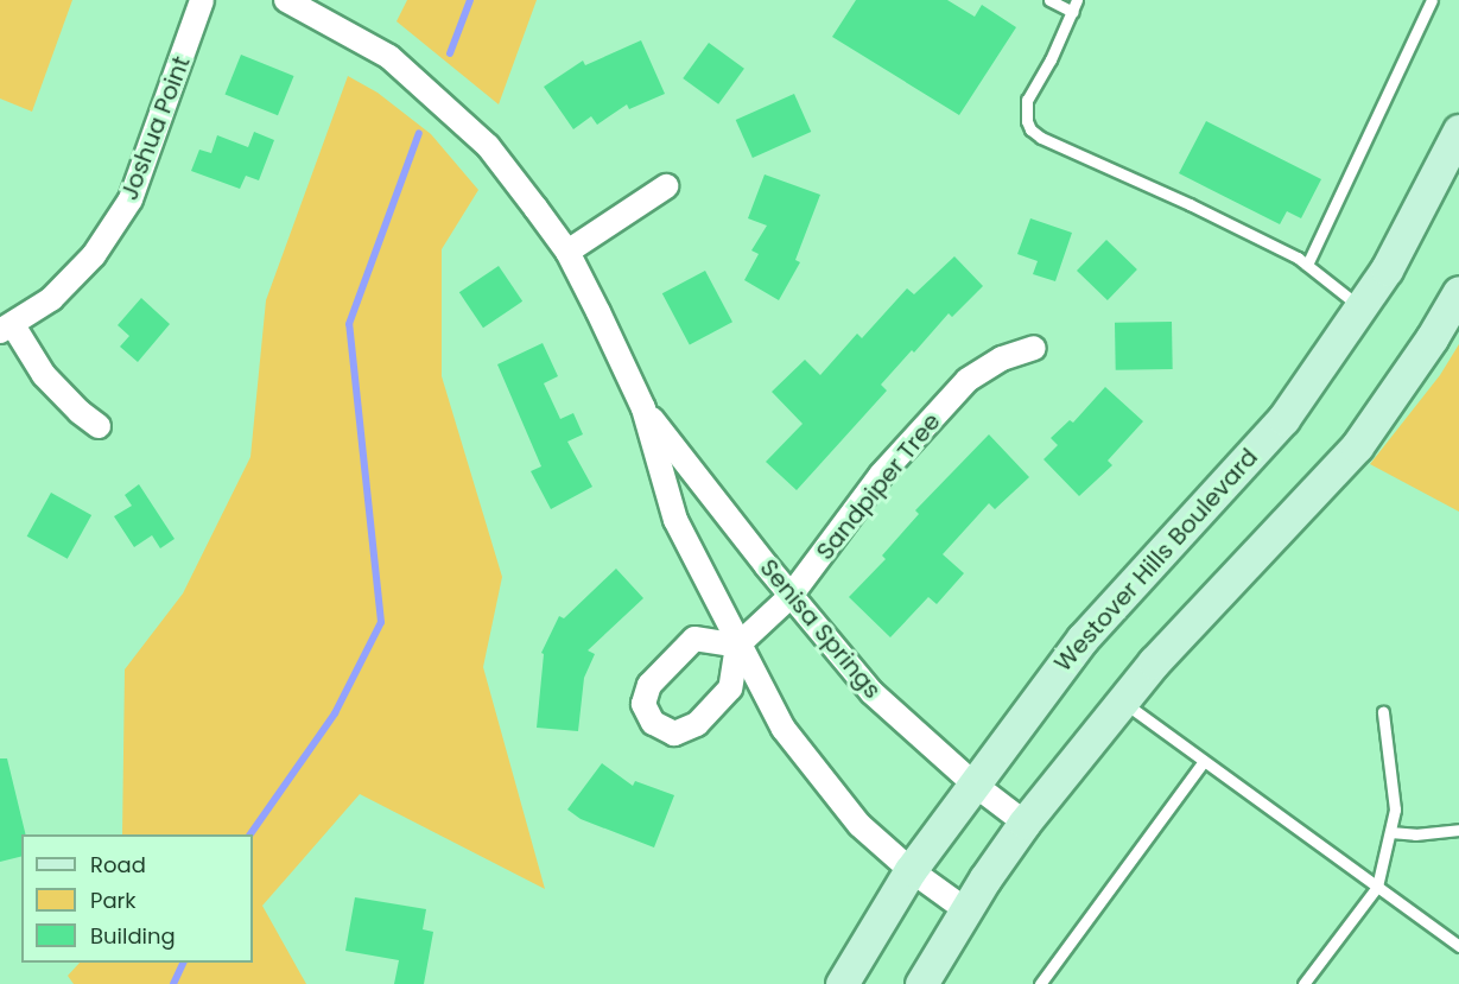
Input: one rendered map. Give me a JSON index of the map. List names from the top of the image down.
{
  "streets": {
    "main road": ["Westover Hills Boulevard"],
    "street": ["Joshua Point", "Sandpiper Tree", "Senisa Springs"]
  },
  "crossings": [
    ["Sandpiper Tree", "Senisa Springs"],
    ["Westover Hills Boulevard", "Senisa Springs"]
  ],
  "legend": ["Road", "Park", "Building"]
}
